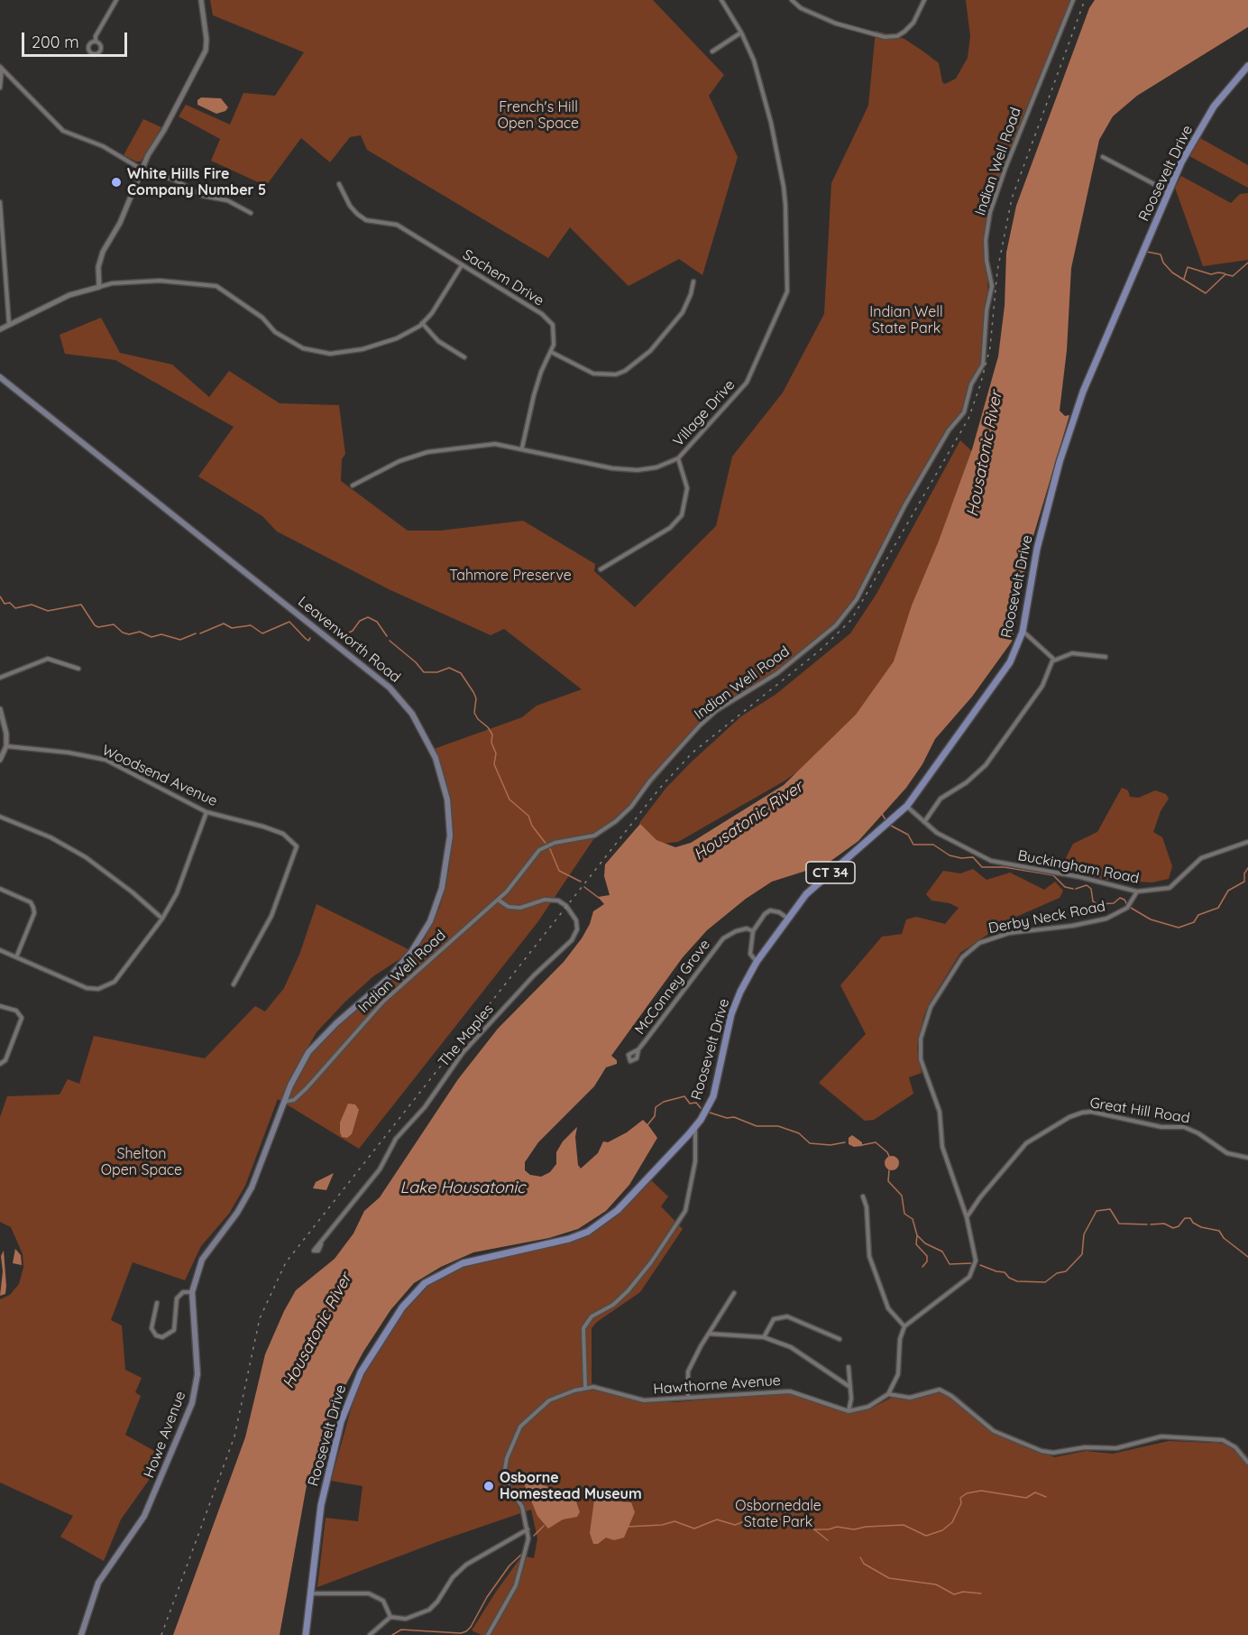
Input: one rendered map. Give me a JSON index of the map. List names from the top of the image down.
{
  "streets": {
    "main road": [
      "Roosevelt Drive",
      "Leavenworth Road",
      "CT 34",
      "Howe Avenue"
    ],
    "street": [
      "Indian Well Road",
      "Sachem Drive",
      "Village Drive",
      "Woodsend Avenue",
      "Buckingham Road",
      "Derby Neck Road",
      "McConney Grove",
      "The Maples",
      "Great Hill Road",
      "Hawthorne Avenue"
    ]
  },
  "crossings": [
    ["Indian Well Road", "Leavenworth Road"],
    ["Indian Well Road", "The Maples"],
    ["Roosevelt Drive", "Buckingham Road"],
    ["Sachem Drive", "Village Drive"],
    ["Leavenworth Road", "Howe Avenue"],
    ["Buckingham Road", "Derby Neck Road"],
    ["Derby Neck Road", "Great Hill Road"]
  ],
  "water": ["Housatonic River", "Lake Housatonic"],
  "parks": [
    "French's Hill Open Space",
    "Indian Well State Park",
    "Tahmore Preserve",
    "Shelton Open Space",
    "Osbornedale State Park"
  ],
  "places": ["White Hills Fire Company Number 5", "Osborne Homestead Museum"],
  "scale_bar": "200 m"
}
